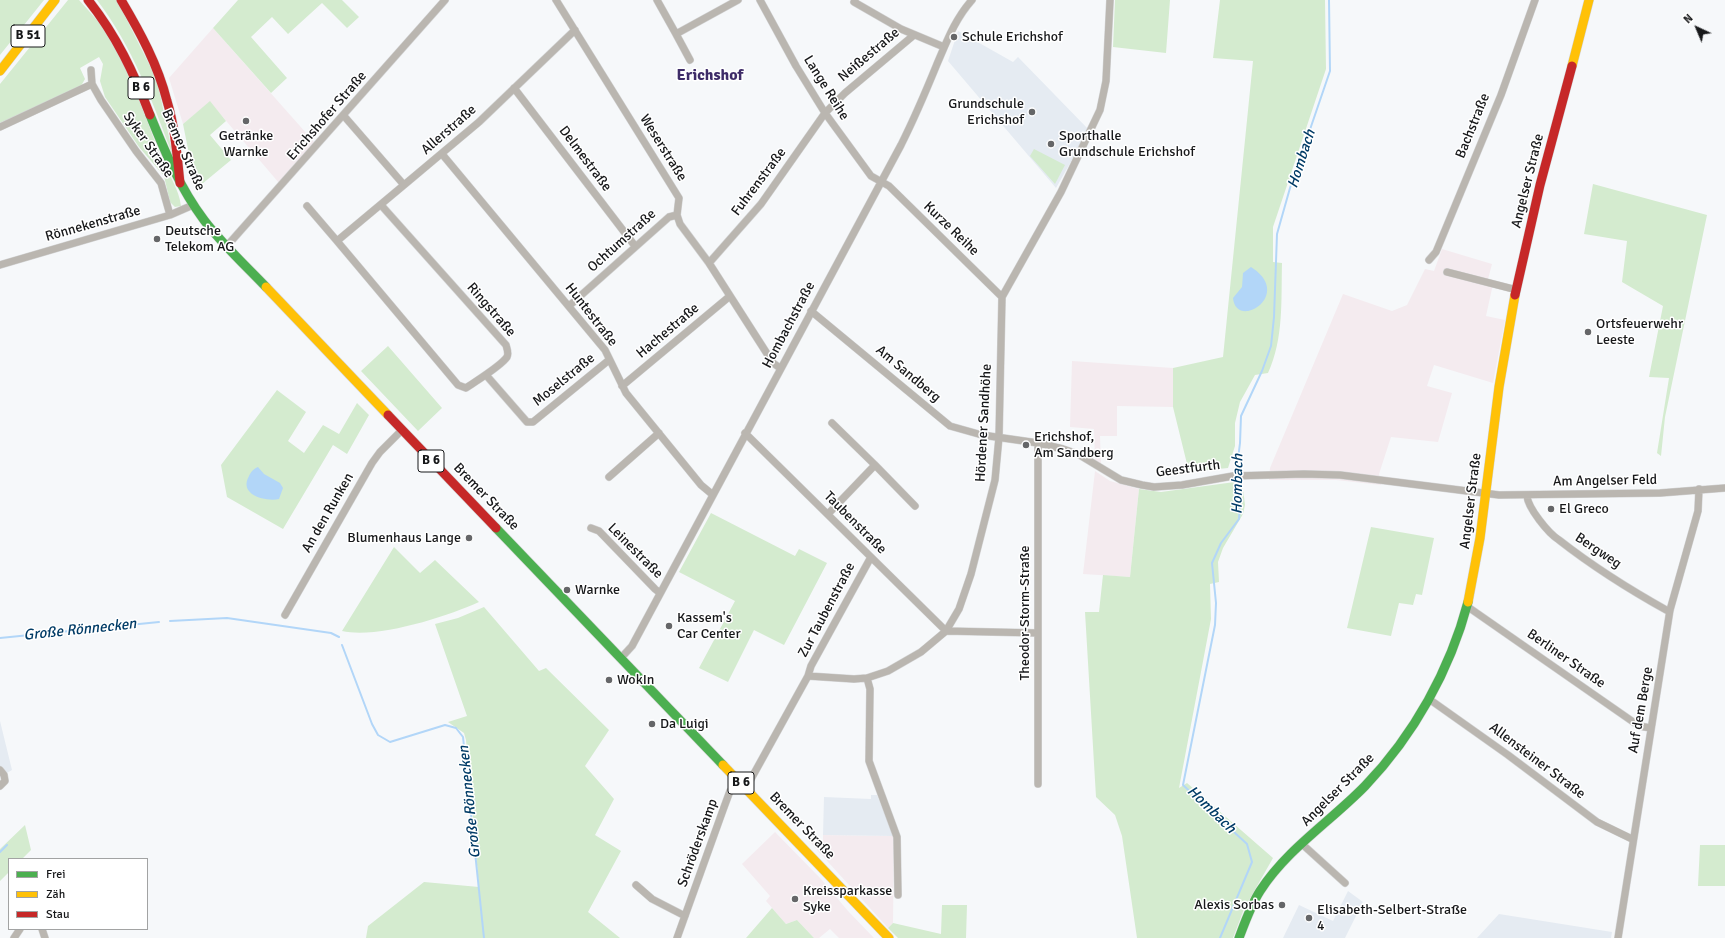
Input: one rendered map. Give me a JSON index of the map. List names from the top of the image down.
{
  "streets": {
    "main road": [
      "B 51",
      "B 6",
      "Bremer Straße",
      "Angelser Straße"
    ],
    "street": [
      "Neißestraße",
      "Lange Reihe",
      "Erichshofer Straße",
      "Bachstraße",
      "Allerstraße",
      "Syker Straße",
      "Weserstraße",
      "Delmestraße",
      "Fuhrenstraße",
      "Rönnekenstraße",
      "Kurze Reihe",
      "Ochtumstraße",
      "Ringstraße",
      "Huntestraße",
      "Hombachstraße",
      "Hachestraße",
      "Am Sandberg",
      "Moselstraße",
      "Hördener Sandhöhe",
      "Geestfurth",
      "Am Angelser Feld",
      "An den Runken",
      "Taubenstraße",
      "Leinestraße",
      "Bergweg",
      "Zur Taubenstraße",
      "Theodor-Storm-Straße",
      "Berliner Straße",
      "Auf dem Berge",
      "Allensteiner Straße",
      "Schröderskamp"
    ]
  },
  "crossings": [
    ["Neißestraße", "Lange Reihe"],
    ["Neißestraße", "Fuhrenstraße"],
    ["B 6", "Bremer Straße"],
    ["Lange Reihe", "Fuhrenstraße"],
    ["Lange Reihe", "Kurze Reihe"],
    ["Lange Reihe", "Hombachstraße"],
    ["Erichshofer Straße", "Bremer Straße"],
    ["Allerstraße", "Weserstraße"],
    ["Allerstraße", "Delmestraße"],
    ["Allerstraße", "Huntestraße"],
    ["Syker Straße", "Rönnekenstraße"],
    ["Weserstraße", "Fuhrenstraße"],
    ["Weserstraße", "Ochtumstraße"],
    ["Weserstraße", "Hombachstraße"],
    ["Weserstraße", "Hachestraße"],
    ["Bremer Straße", "Rönnekenstraße"],
    ["Bremer Straße", "Hombachstraße"],
    ["Bremer Straße", "An den Runken"],
    ["Bremer Straße", "Schröderskamp"],
    ["Delmestraße", "Ochtumstraße"],
    ["Angelser Straße", "Geestfurth"],
    ["Angelser Straße", "Am Angelser Feld"],
    ["Angelser Straße", "Berliner Straße"],
    ["Angelser Straße", "Allensteiner Straße"],
    ["Kurze Reihe", "Hombachstraße"],
    ["Kurze Reihe", "Hördener Sandhöhe"],
    ["Ochtumstraße", "Huntestraße"],
    ["Ringstraße", "Moselstraße"],
    ["Huntestraße", "Hombachstraße"],
    ["Huntestraße", "Hachestraße"],
    ["Huntestraße", "Moselstraße"],
    ["Hombachstraße", "Am Sandberg"],
    ["Hombachstraße", "Taubenstraße"],
    ["Hombachstraße", "Leinestraße"],
    ["Am Sandberg", "Hördener Sandhöhe"],
    ["Am Sandberg", "Geestfurth"],
    ["Hördener Sandhöhe", "Geestfurth"],
    ["Hördener Sandhöhe", "Taubenstraße"],
    ["Hördener Sandhöhe", "Zur Taubenstraße"],
    ["Geestfurth", "Am Angelser Feld"],
    ["Geestfurth", "Theodor-Storm-Straße"],
    ["Am Angelser Feld", "Bergweg"],
    ["Am Angelser Feld", "Auf dem Berge"],
    ["Taubenstraße", "Zur Taubenstraße"],
    ["Bergweg", "Auf dem Berge"],
    ["Berliner Straße", "Auf dem Berge"],
    ["Auf dem Berge", "Allensteiner Straße"]
  ],
  "districts": ["Erichshof"],
  "water": ["Hombach", "Große Rönnecken"],
  "places": [
    "Schule Erichshof",
    "Grundschule Erichshof",
    "Getränke Warnke",
    "Sporthalle Grundschule Erichshof",
    "Deutsche Telekom AG",
    "Ortsfeuerwehr Leeste",
    "Erichshof, Am Sandberg",
    "El Greco",
    "Blumenhaus Lange",
    "Warnke",
    "Kassem's Car Center",
    "WokIn",
    "Da Luigi",
    "Kreissparkasse Syke",
    "Alexis Sorbas",
    "Elisabeth-Selbert-Straße 4"
  ],
  "legend": ["Frei", "Zäh", "Stau"],
  "north": "top left"
}
